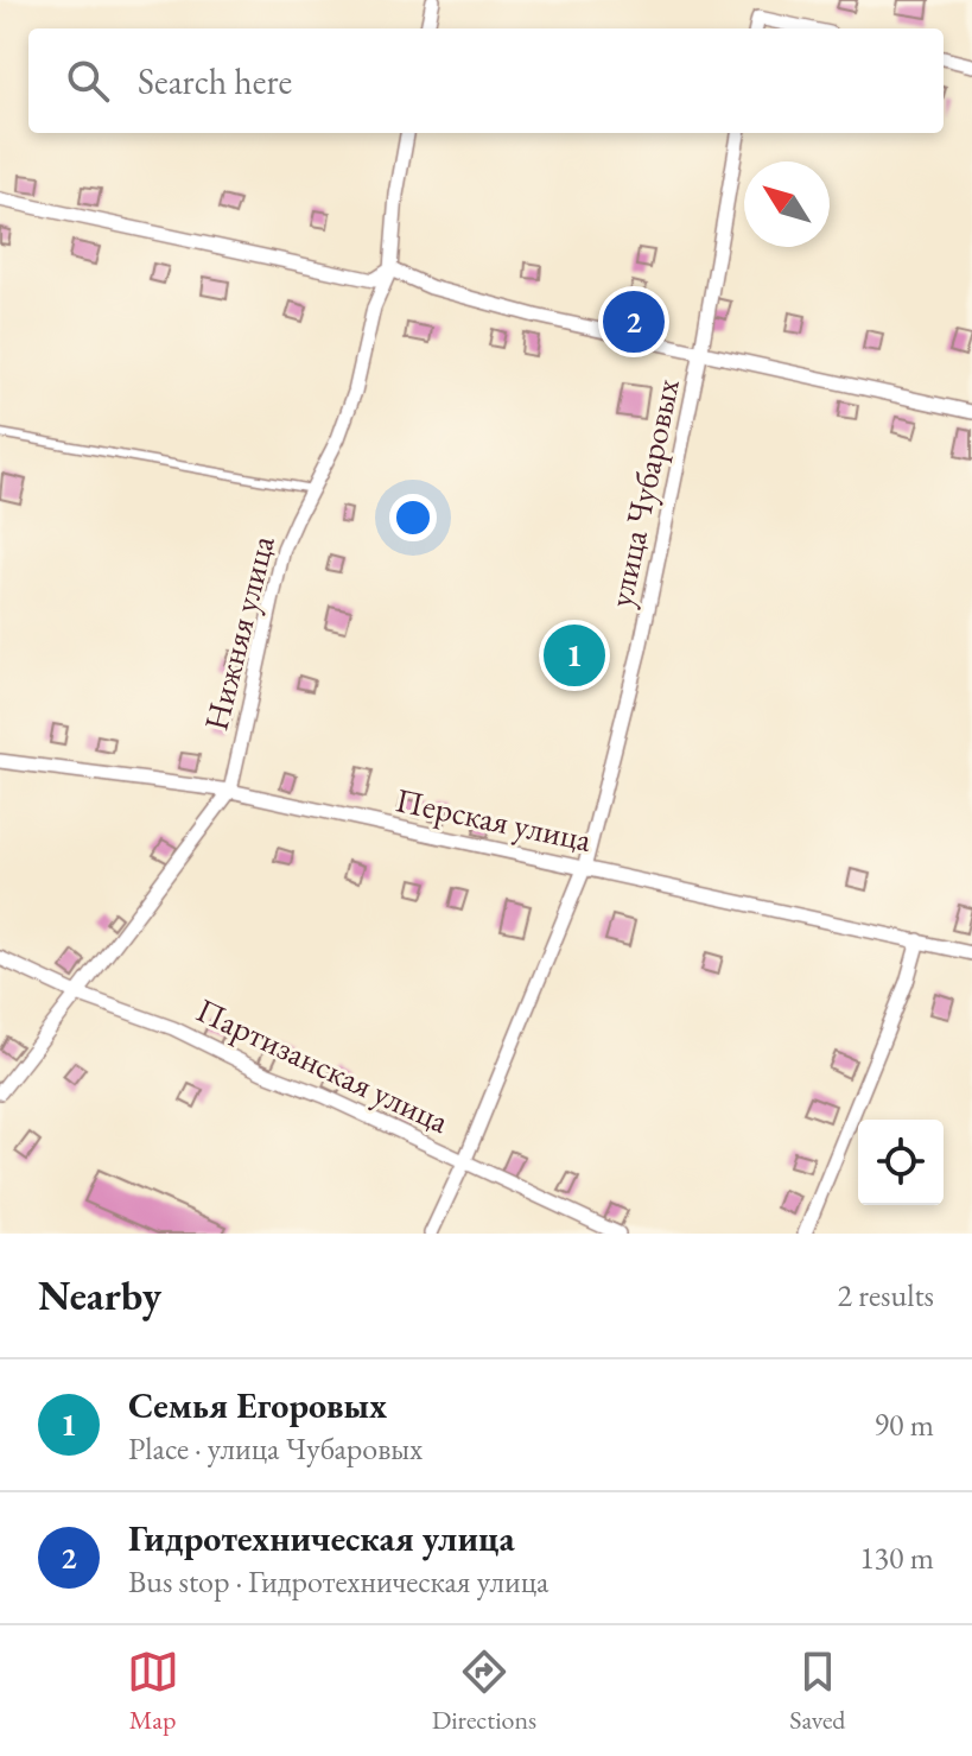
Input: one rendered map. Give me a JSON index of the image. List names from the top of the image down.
{
  "streets": {
    "street": [
      "улица Чубаровых",
      "Нижняя улица",
      "Перская улица",
      "Партизанская улица"
    ]
  },
  "crossings": [
    ["улица Чубаровых", "Перская улица"],
    ["улица Чубаровых", "Партизанская улица"],
    ["Нижняя улица", "Перская улица"],
    ["Нижняя улица", "Партизанская улица"]
  ],
  "north": "top left",
  "page": {
    "search": "Search here",
    "pins": ["2", "1"],
    "heading": ["Nearby", "2 results"],
    "list": [
      {
        "mark": "1",
        "name": "Семья Егоровых",
        "note": "Place · улица Чубаровых",
        "value": "90 m"
      },
      {
        "mark": "2",
        "name": "Гидротехническая улица",
        "note": "Bus stop · Гидротехническая улица",
        "value": "130 m"
      }
    ],
    "nav": ["Map", "Directions", "Saved"]
  }
}
